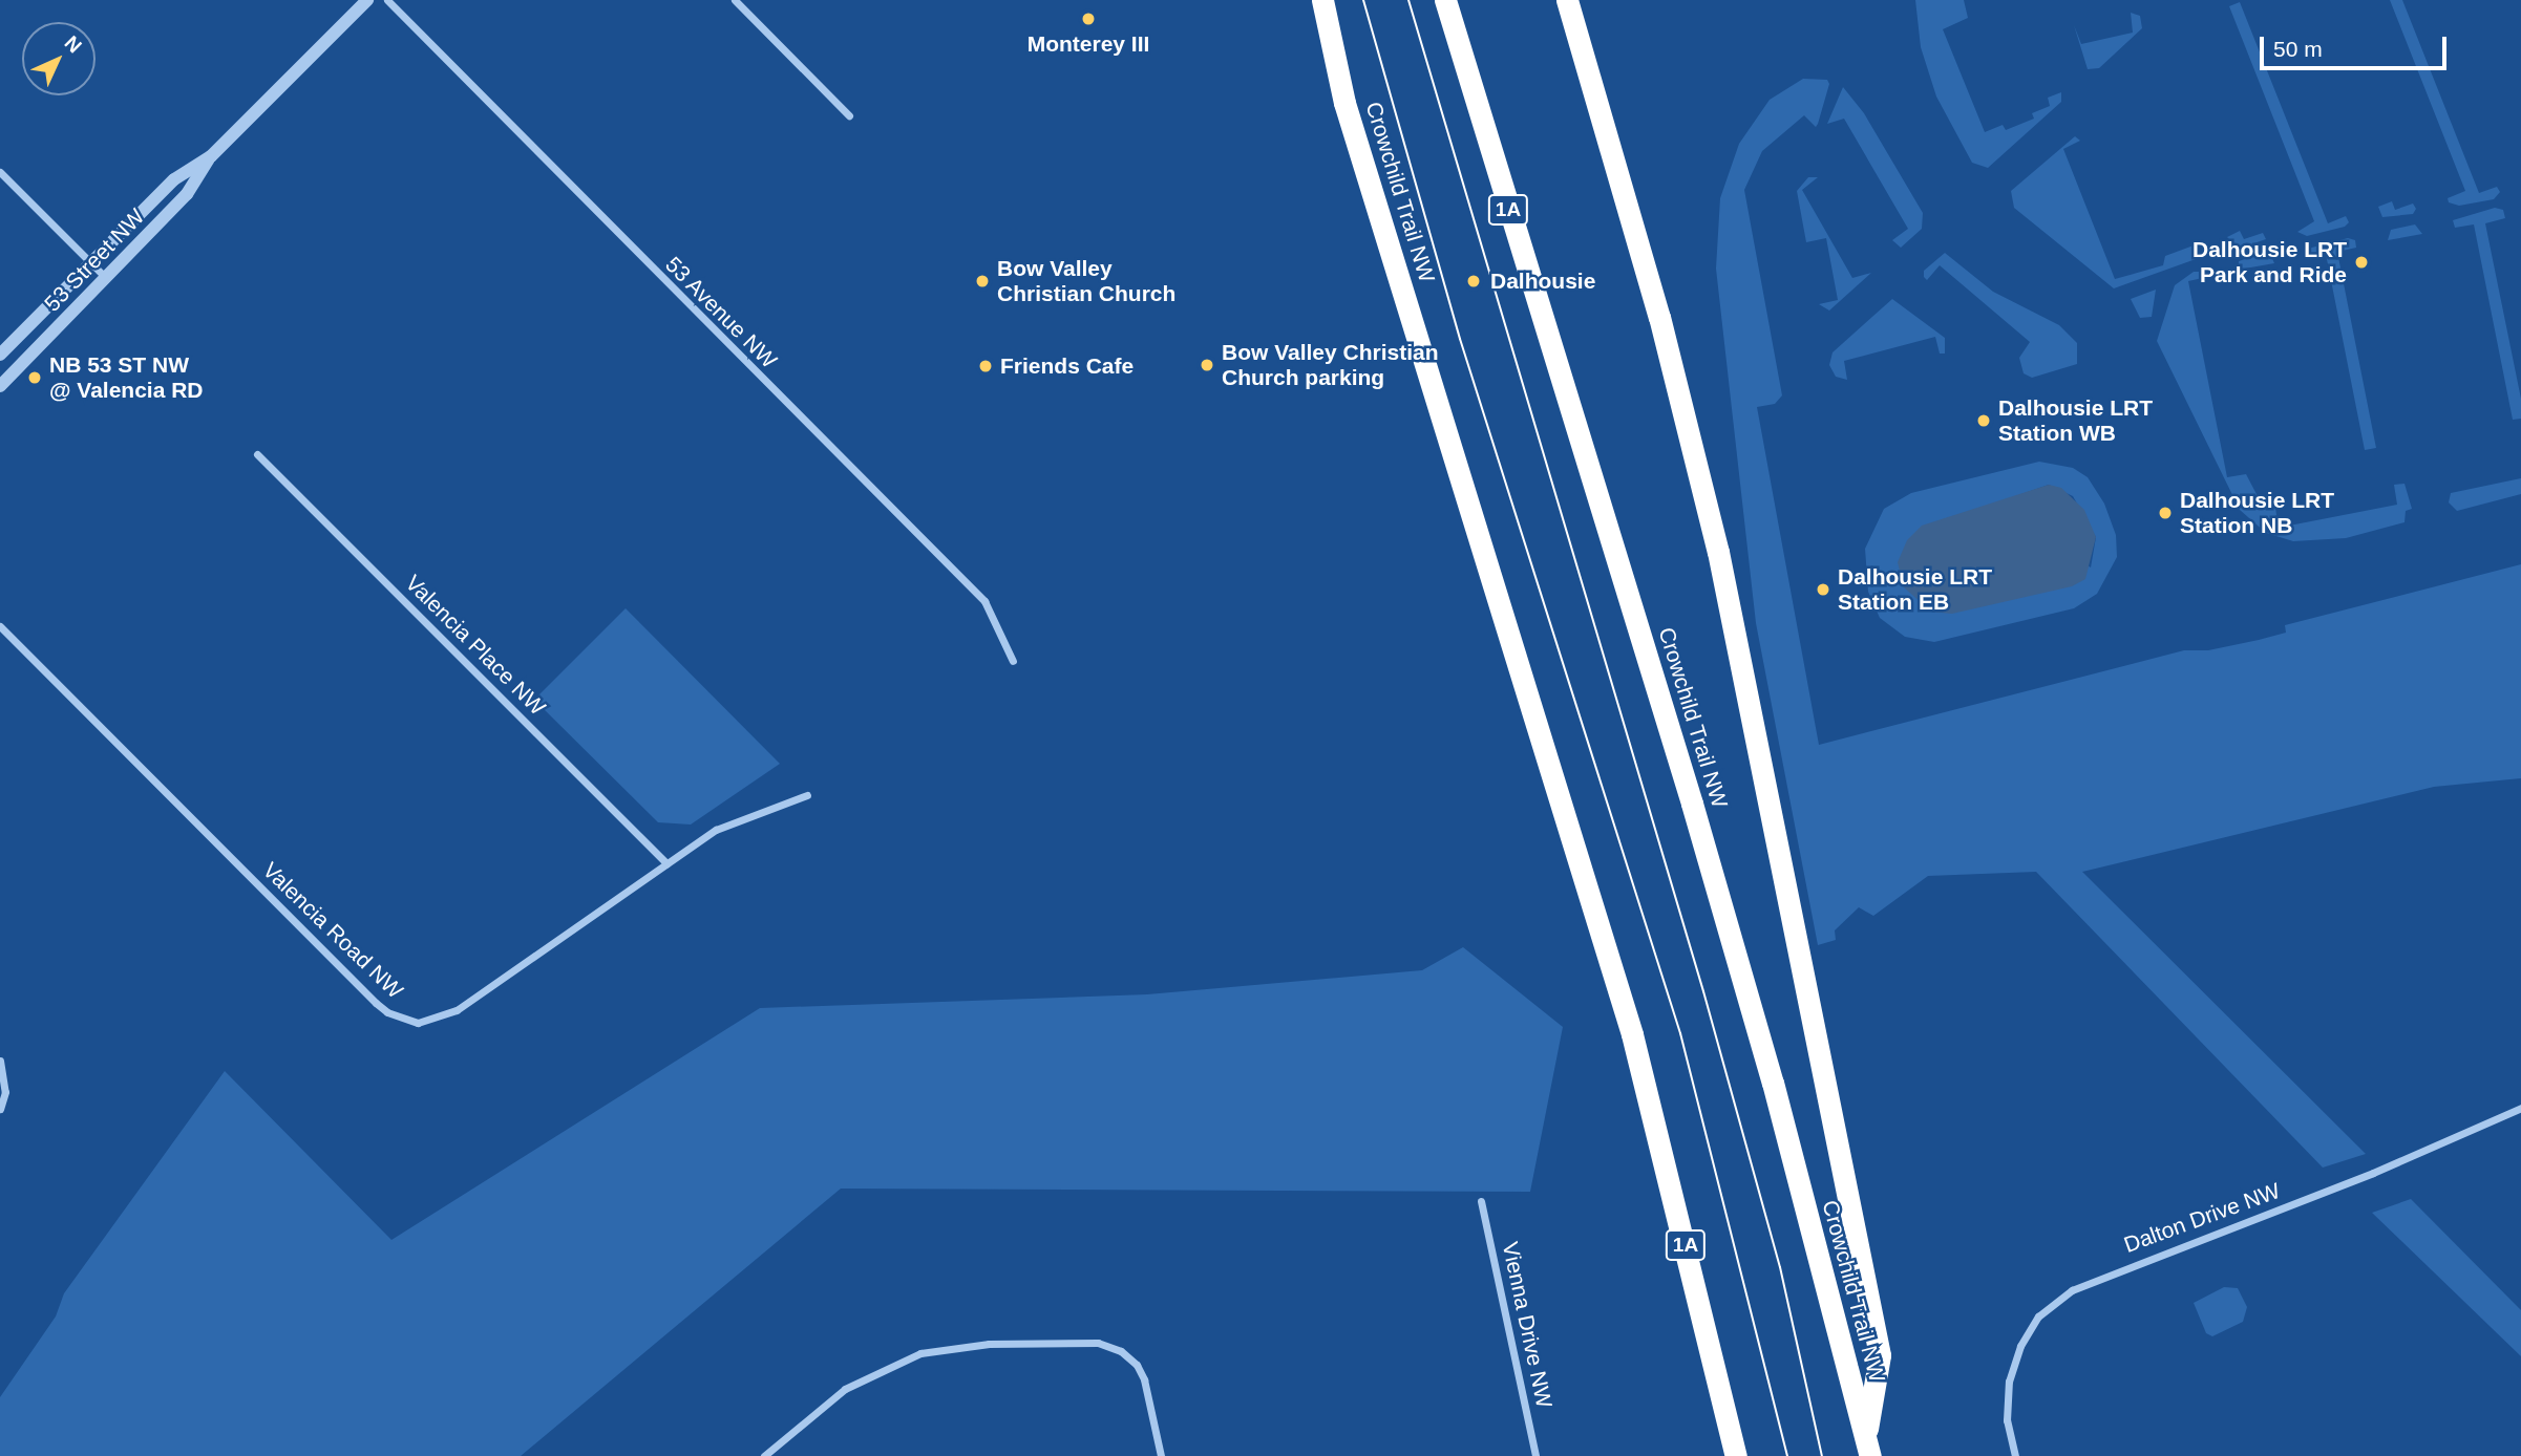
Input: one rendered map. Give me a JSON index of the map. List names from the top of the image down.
{
  "streets": {
    "highway": ["Crowchild Trail NW", "1A"],
    "street": [
      "53 Street NW",
      "53 Avenue NW",
      "Valencia Place NW",
      "Valencia Road NW",
      "Dalton Drive NW",
      "Vienna Drive NW"
    ]
  },
  "crossings": [
    ["Valencia Place NW", "Valencia Road NW"]
  ],
  "places": [
    "Monterey III",
    "Dalhousie LRT Park and Ride",
    "Bow Valley Christian Church",
    "Dalhousie",
    "Bow Valley Christian Church parking",
    "Friends Cafe",
    "NB 53 ST NW @ Valencia RD",
    "Dalhousie LRT Station WB",
    "Dalhousie LRT Station NB",
    "Dalhousie LRT Station EB"
  ],
  "scale_bar": "50 m",
  "north": "top right"
}
